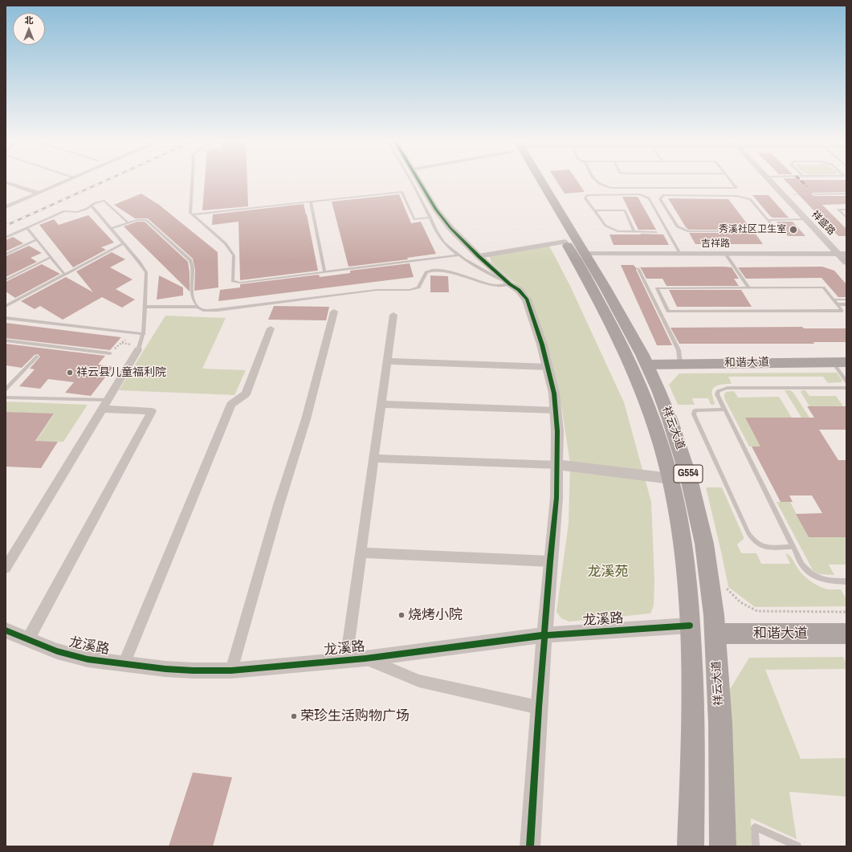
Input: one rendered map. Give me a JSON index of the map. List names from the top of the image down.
{
  "streets": {
    "highway": ["祥云大道", "G554"],
    "main road": ["和谐大道"],
    "street": ["祥盛路", "吉祥路", "龙溪路"]
  },
  "crossings": [
    ["祥盛路", "吉祥路"],
    ["吉祥路", "祥云大道"],
    ["和谐大道", "祥云大道"],
    ["祥云大道", "龙溪路"]
  ],
  "parks": ["龙溪苑"],
  "places": [
    "秀溪社区卫生室",
    "祥云县儿童福利院",
    "烧烤小院",
    "荣珍生活购物广场"
  ],
  "north": "top"
}
